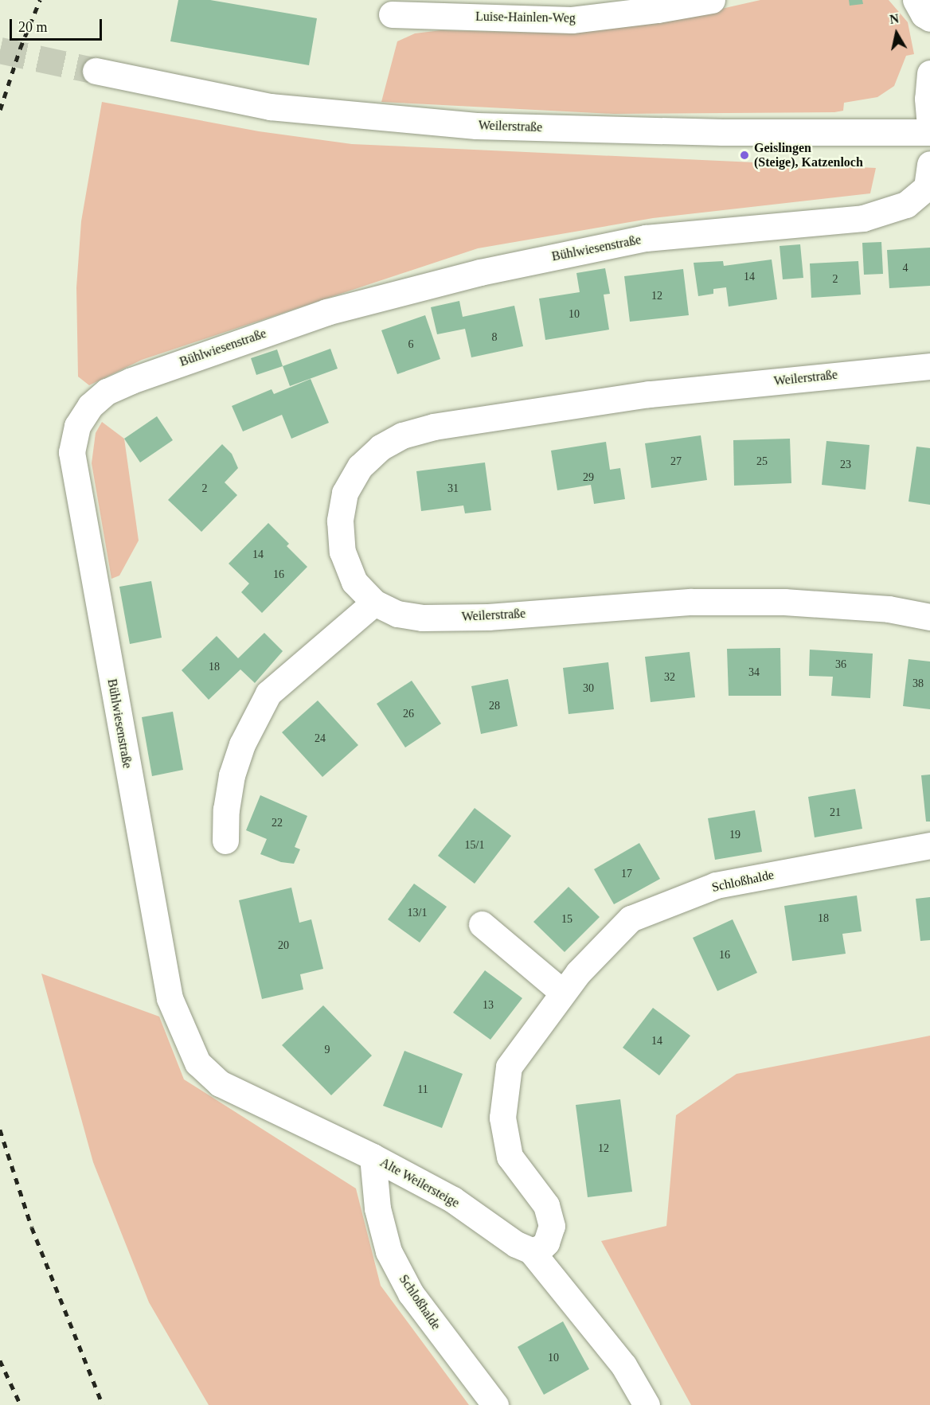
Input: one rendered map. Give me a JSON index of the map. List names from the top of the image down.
{
  "streets": {
    "street": [
      "Luise-Hainlen-Weg",
      "Weilerstraße",
      "Bühlwiesenstraße",
      "Schloßhalde",
      "Alte Weilersteige"
    ]
  },
  "crossings": [
    ["Bühlwiesenstraße", "Alte Weilersteige"],
    ["Schloßhalde", "Alte Weilersteige"]
  ],
  "places": ["Geislingen (Steige), Katzenloch"],
  "house_numbers": [
    "4",
    "14",
    "2",
    "12",
    "10",
    "8",
    "6",
    "27",
    "25",
    "23",
    "29",
    "2",
    "31",
    "14",
    "16",
    "36",
    "18",
    "34",
    "32",
    "38",
    "30",
    "28",
    "26",
    "24",
    "21",
    "22",
    "19",
    "15/1",
    "17",
    "13/1",
    "18",
    "15",
    "20",
    "16",
    "13",
    "14",
    "9",
    "11",
    "12",
    "10"
  ],
  "scale_bar": "20 m",
  "north": "top"
}
